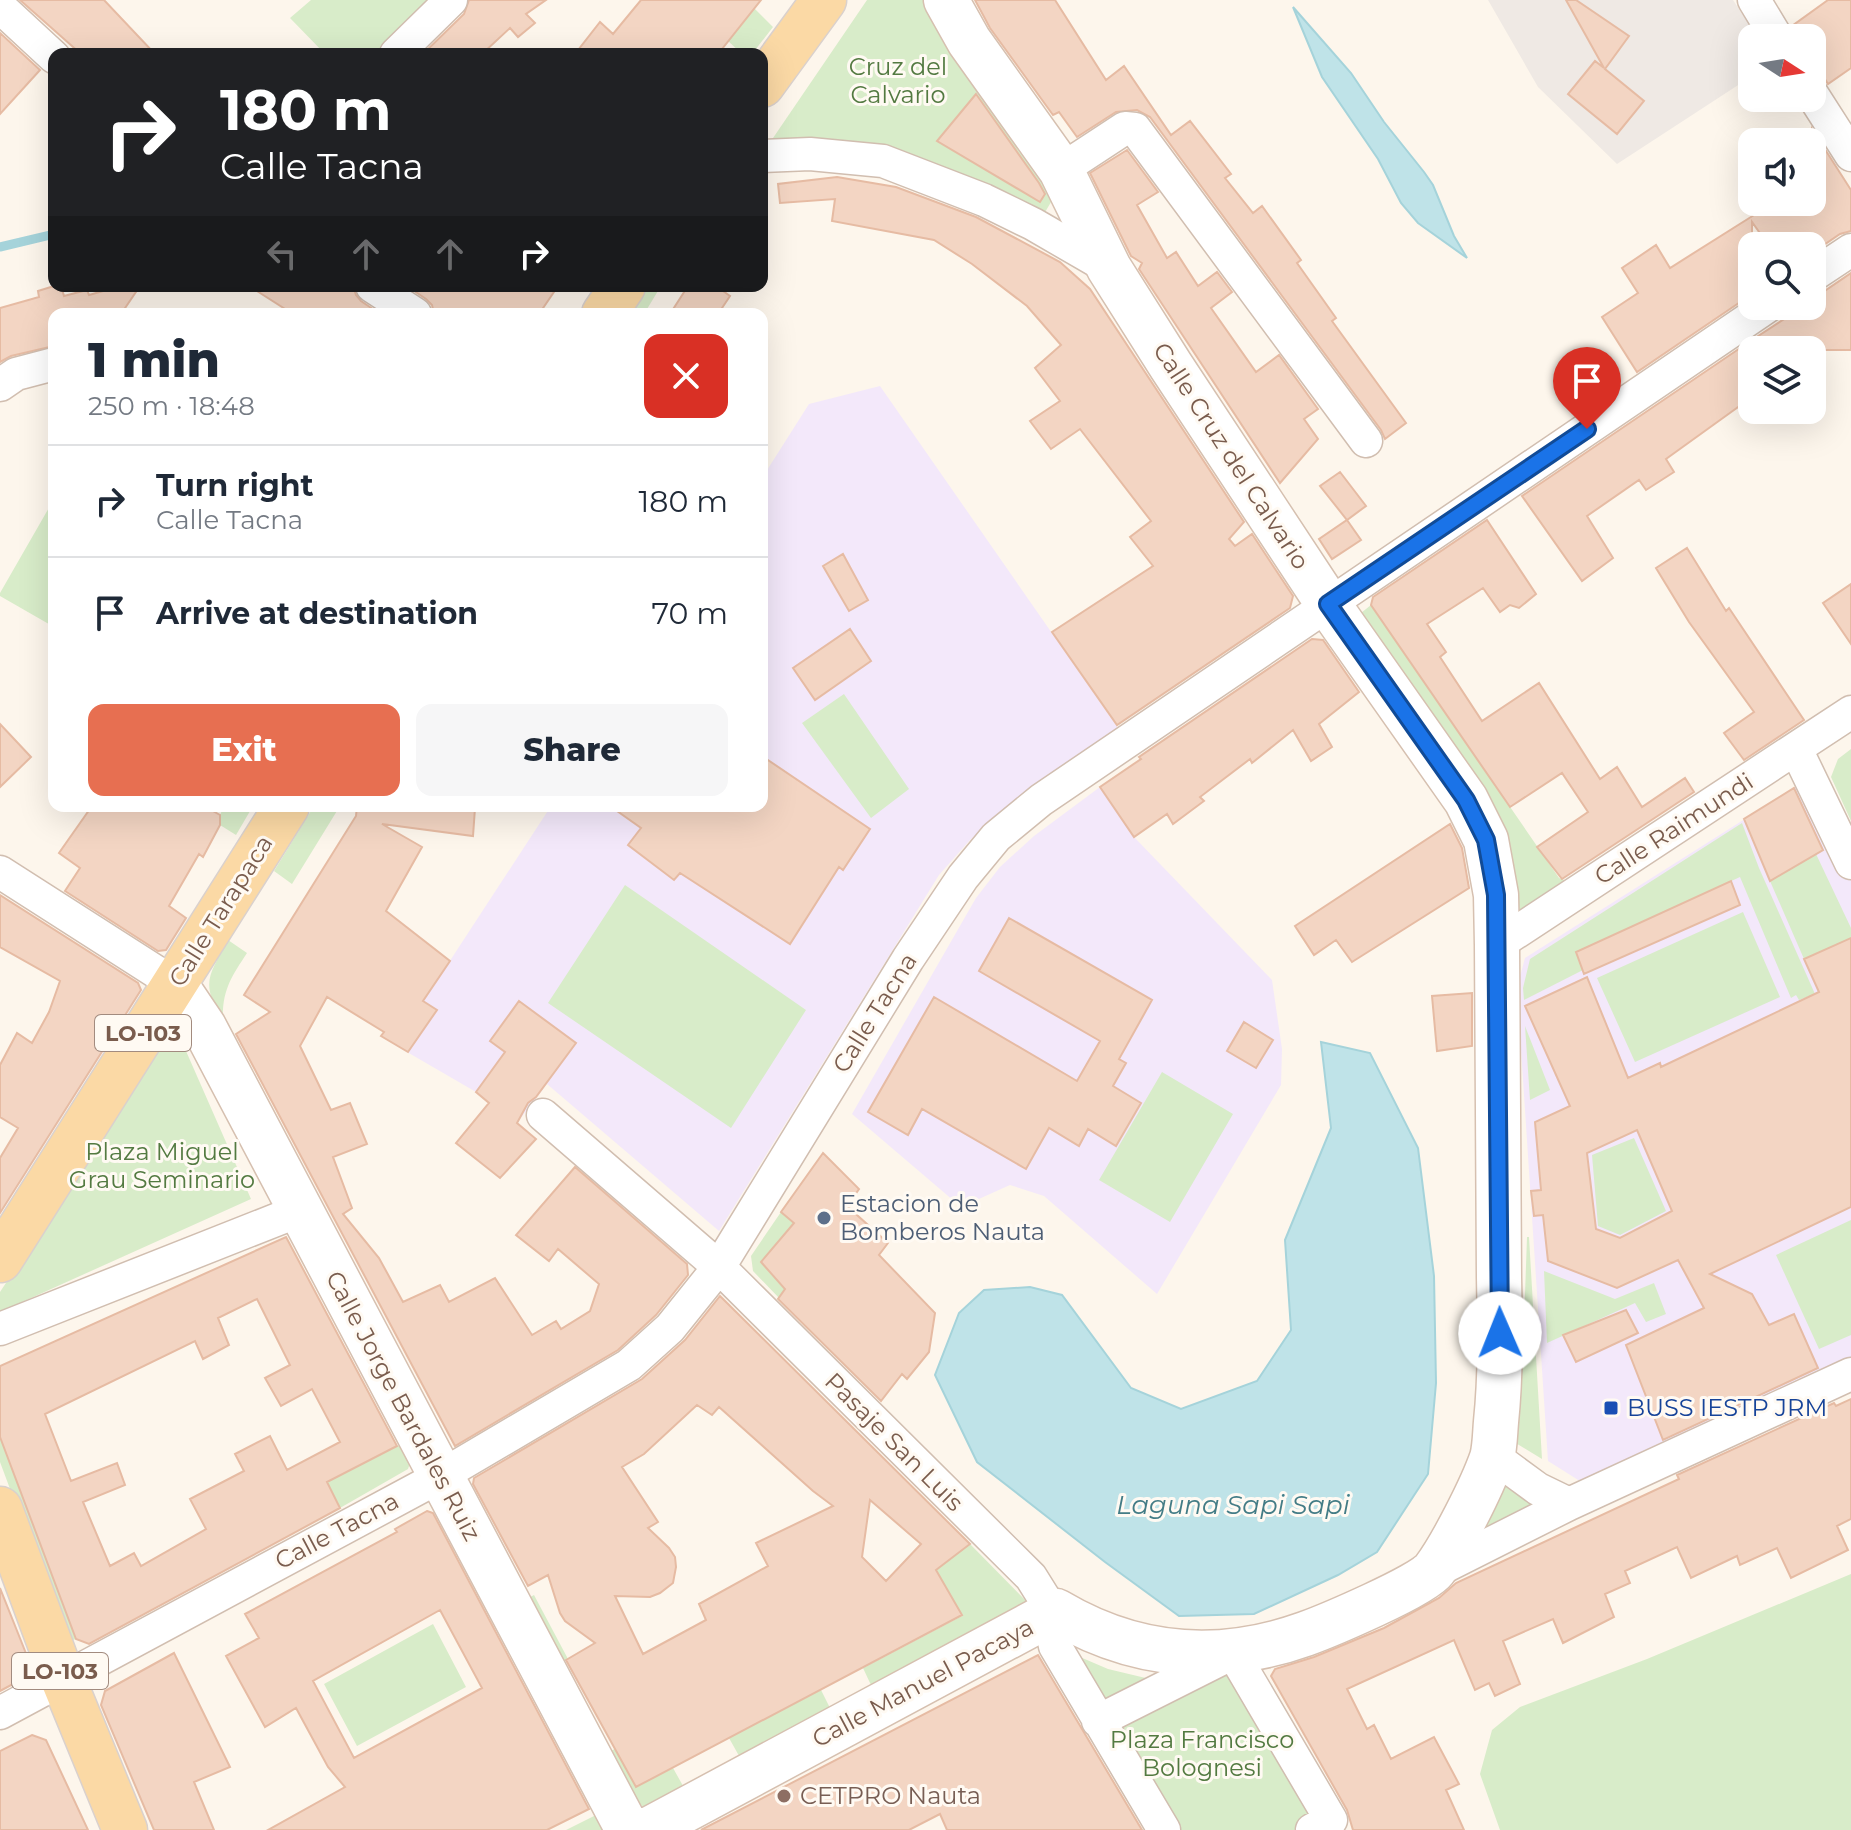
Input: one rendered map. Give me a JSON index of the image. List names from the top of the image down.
{
  "streets": {
    "main road": ["Calle Tarapaca", "LO-103"],
    "street": [
      "Calle Cruz del Calvario",
      "Calle Raimundi",
      "Calle Tacna",
      "Calle Jorge Bardales Ruiz",
      "Pasaje San Luis",
      "Calle Manuel Pacaya"
    ]
  },
  "crossings": [
    ["Calle Cruz del Calvario", "Calle Raimundi"],
    ["Calle Cruz del Calvario", "Calle Tacna"],
    ["Calle Cruz del Calvario", "Calle Manuel Pacaya"],
    ["Calle Tarapaca", "Calle Jorge Bardales Ruiz"],
    ["Calle Tacna", "LO-103"],
    ["Calle Tacna", "Calle Jorge Bardales Ruiz"],
    ["Calle Tacna", "Pasaje San Luis"],
    ["Pasaje San Luis", "Calle Manuel Pacaya"]
  ],
  "water": ["Laguna Sapi Sapi"],
  "parks": ["Cruz del Calvario", "Plaza Miguel Grau Seminario", "Plaza Francisco Bolognesi"],
  "places": {
    "other": ["Estacion de Bomberos Nauta", "CETPRO Nauta"],
    "transit": ["BUSS IESTP JRM"]
  },
  "north": "right",
  "page": {
    "turn": ["180 m", "Calle Tacna"],
    "heading": ["1 min", "250 m · 18:48"],
    "list": [
      {
        "name": "Turn right",
        "note": "Calle Tacna",
        "value": "180 m"
      },
      {
        "name": "Arrive at destination",
        "value": "70 m"
      }
    ],
    "buttons": ["Exit", "Share"]
  }
}
